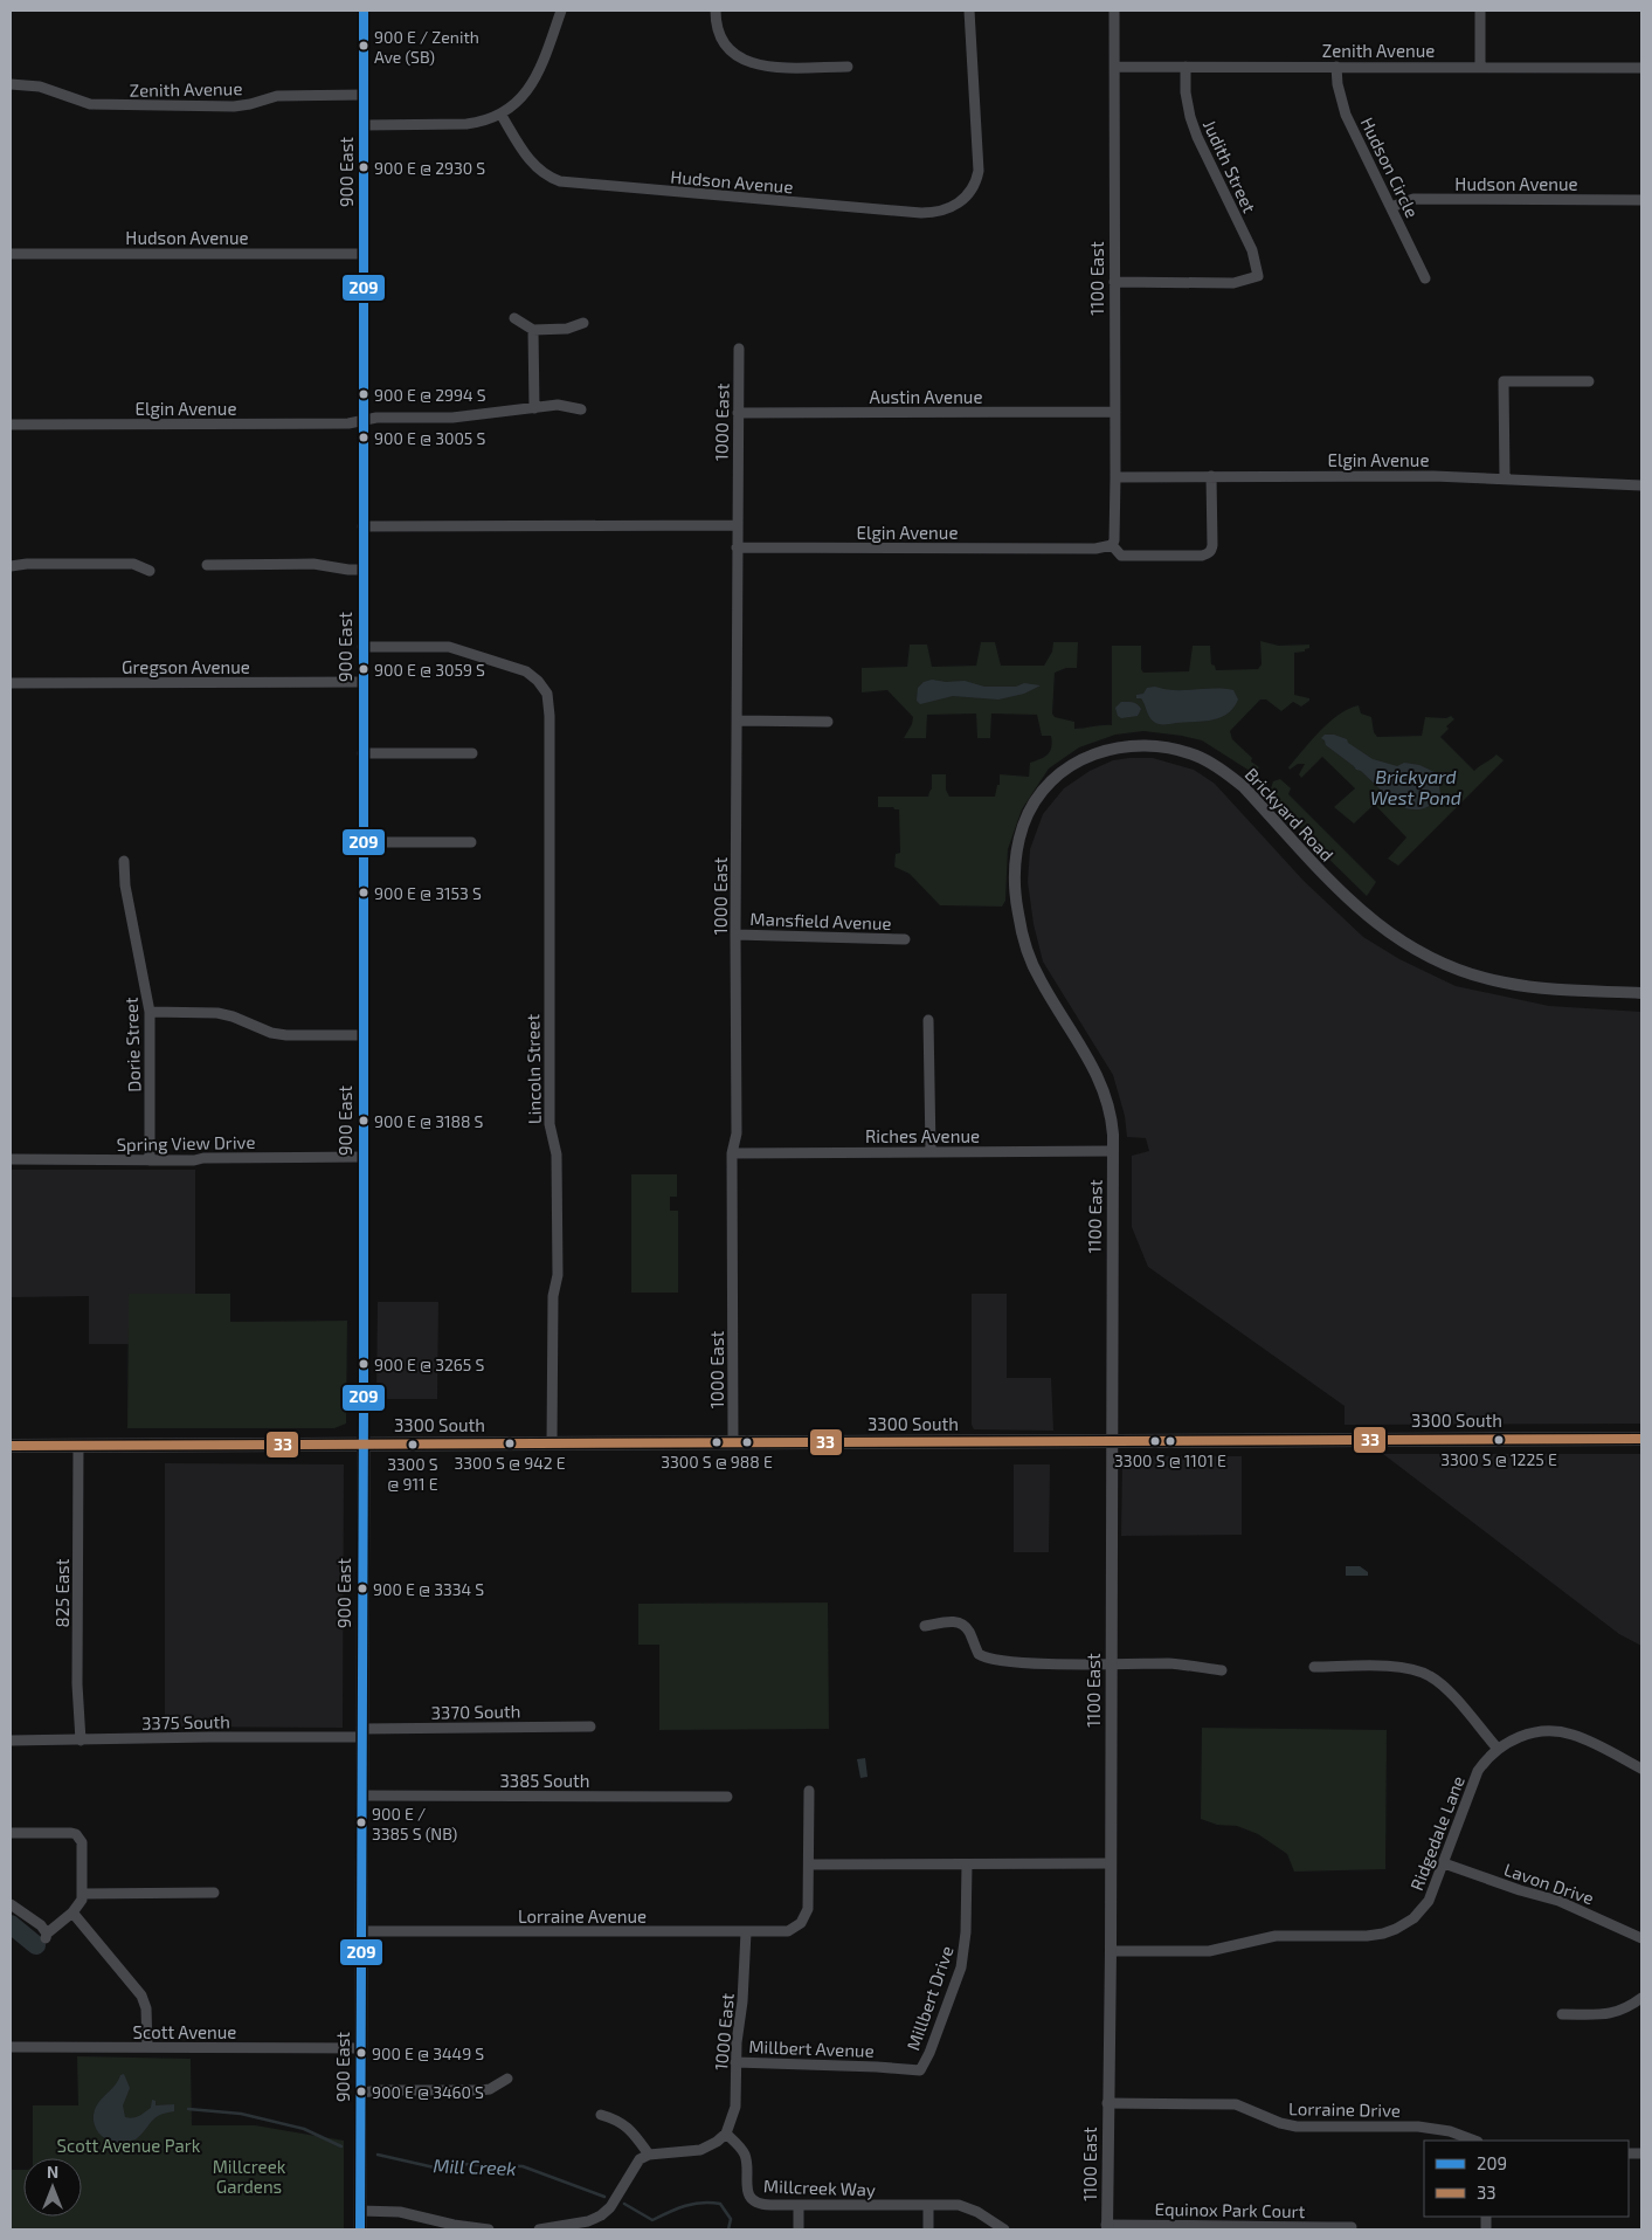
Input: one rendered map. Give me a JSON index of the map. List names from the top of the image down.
{
  "streets": {
    "main road": ["900 East", "3300 South"],
    "street": [
      "Zenith Avenue",
      "Judith Street",
      "Hudson Circle",
      "Hudson Avenue",
      "1100 East",
      "Austin Avenue",
      "Elgin Avenue",
      "1000 East",
      "Gregson Avenue",
      "Brickyard Road",
      "Mansfield Avenue",
      "Dorie Street",
      "Lincoln Street",
      "Riches Avenue",
      "Spring View Drive",
      "825 East",
      "3370 South",
      "3375 South",
      "3385 South",
      "Ridgedale Lane",
      "Lavon Drive",
      "Lorraine Avenue",
      "Millbert Drive",
      "Scott Avenue",
      "Millbert Avenue",
      "Lorraine Drive",
      "Millcreek Way",
      "Equinox Park Court"
    ]
  },
  "crossings": [
    ["Zenith Avenue", "Judith Street"],
    ["Zenith Avenue", "Hudson Circle"],
    ["Zenith Avenue", "900 East"],
    ["Zenith Avenue", "1100 East"],
    ["Judith Street", "1100 East"],
    ["Hudson Circle", "Hudson Avenue"],
    ["900 East", "Hudson Avenue"],
    ["900 East", "Elgin Avenue"],
    ["900 East", "Gregson Avenue"],
    ["900 East", "Lincoln Street"],
    ["900 East", "Spring View Drive"],
    ["900 East", "3300 South"],
    ["900 East", "3370 South"],
    ["900 East", "3375 South"],
    ["900 East", "3385 South"],
    ["900 East", "Lorraine Avenue"],
    ["900 East", "Scott Avenue"],
    ["1100 East", "Austin Avenue"],
    ["1100 East", "Elgin Avenue"],
    ["1100 East", "Brickyard Road"],
    ["1100 East", "Riches Avenue"],
    ["1100 East", "3300 South"],
    ["1100 East", "Ridgedale Lane"],
    ["1100 East", "Lorraine Drive"],
    ["1100 East", "Equinox Park Court"],
    ["Austin Avenue", "1000 East"],
    ["Elgin Avenue", "1000 East"],
    ["1000 East", "Mansfield Avenue"],
    ["1000 East", "Riches Avenue"],
    ["1000 East", "3300 South"],
    ["1000 East", "Lorraine Avenue"],
    ["1000 East", "Millbert Avenue"],
    ["1000 East", "Millcreek Way"],
    ["Brickyard Road", "Riches Avenue"],
    ["Dorie Street", "Spring View Drive"],
    ["Lincoln Street", "3300 South"],
    ["3300 South", "825 East"],
    ["825 East", "3375 South"],
    ["3370 South", "3375 South"],
    ["Ridgedale Lane", "Lavon Drive"],
    ["Millbert Drive", "Millbert Avenue"]
  ],
  "water": ["Brickyard West Pond", "Mill Creek"],
  "parks": ["Scott Avenue Park", "Millcreek Gardens"],
  "places": [
    "900 E / Zenith Ave (SB)",
    "900 E @ 2930 S",
    "900 E @ 2994 S",
    "900 E @ 3005 S",
    "900 E @ 3059 S",
    "900 E @ 3153 S",
    "900 E @ 3188 S",
    "900 E @ 3265 S",
    "3300 S @ 1225 E",
    "3300 S @ 1101 E",
    "3300 S @ 988 E",
    "3300 S @ 942 E",
    "3300 S @ 911 E",
    "900 E @ 3334 S",
    "900 E / 3385 S (NB)",
    "900 E @ 3449 S",
    "900 E @ 3460 S"
  ],
  "lines": ["transit line 209", "transit line 33"],
  "legend": ["209", "33"],
  "north": "top"
}
